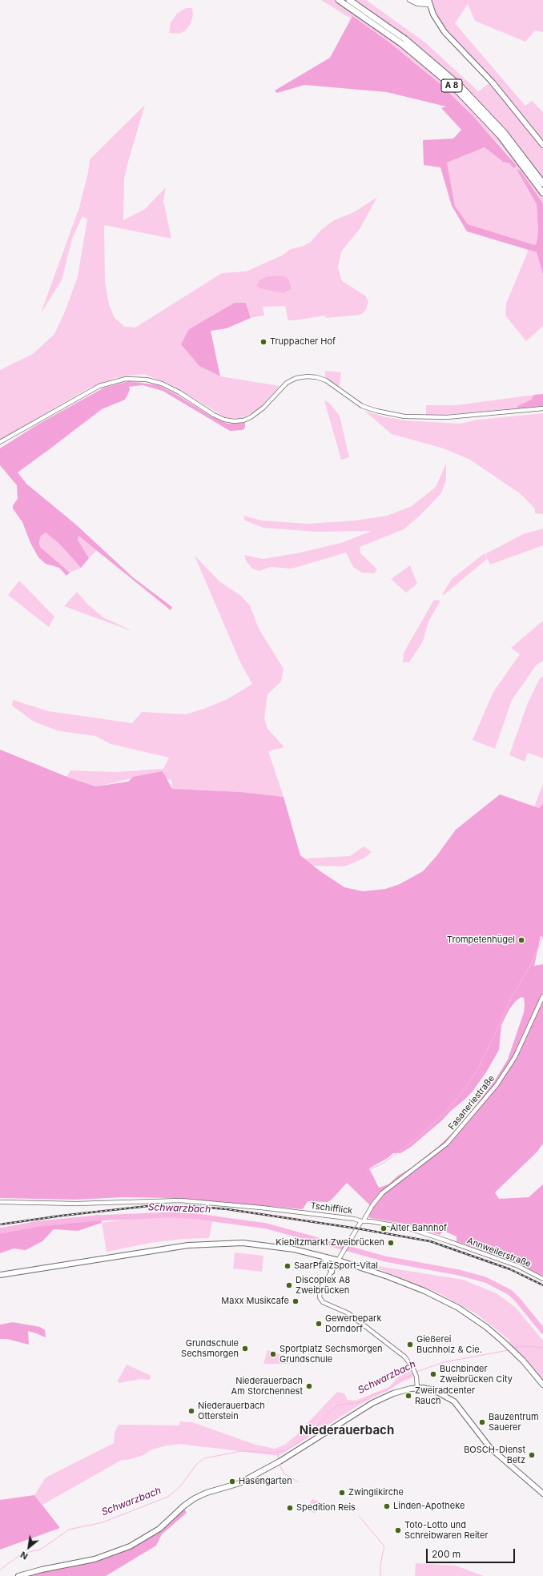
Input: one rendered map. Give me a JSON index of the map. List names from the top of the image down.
{
  "streets": {
    "highway": ["A 8"],
    "street": ["Fasaneriestraße", "Tschifflick", "Annweilerstraße"]
  },
  "crossings": [
    ["Fasaneriestraße", "Tschifflick"],
    ["Tschifflick", "Annweilerstraße"]
  ],
  "districts": ["Niederauerbach"],
  "water": ["Schwarzbach"],
  "places": [
    "Truppacher Hof",
    "Trompetenhügel",
    "Alter Bahnhof",
    "Kiebitzmarkt Zweibrücken",
    "SaarPfalzSport-Vital",
    "Discoplex A8 Zweibrücken",
    "Maxx Musikcafe",
    "Gewerbepark Dorndorf",
    "Gießerei Buchholz & Cie.",
    "Grundschule Sechsmorgen",
    "Sportplatz Sechsmorgen Grundschule",
    "Buchbinder Zweibrücken City",
    "Niederauerbach Am Storchennest",
    "Zweiradcenter Rauch",
    "Niederauerbach Otterstein",
    "Bauzentrum Sauerer",
    "BOSCH-Dienst Betz",
    "Hasengarten",
    "Zwinglikirche",
    "Linden-Apotheke",
    "Spedition Reis",
    "Toto-Lotto und Schreibwaren Reiter"
  ],
  "scale_bar": "200 m",
  "north": "bottom left"
}
